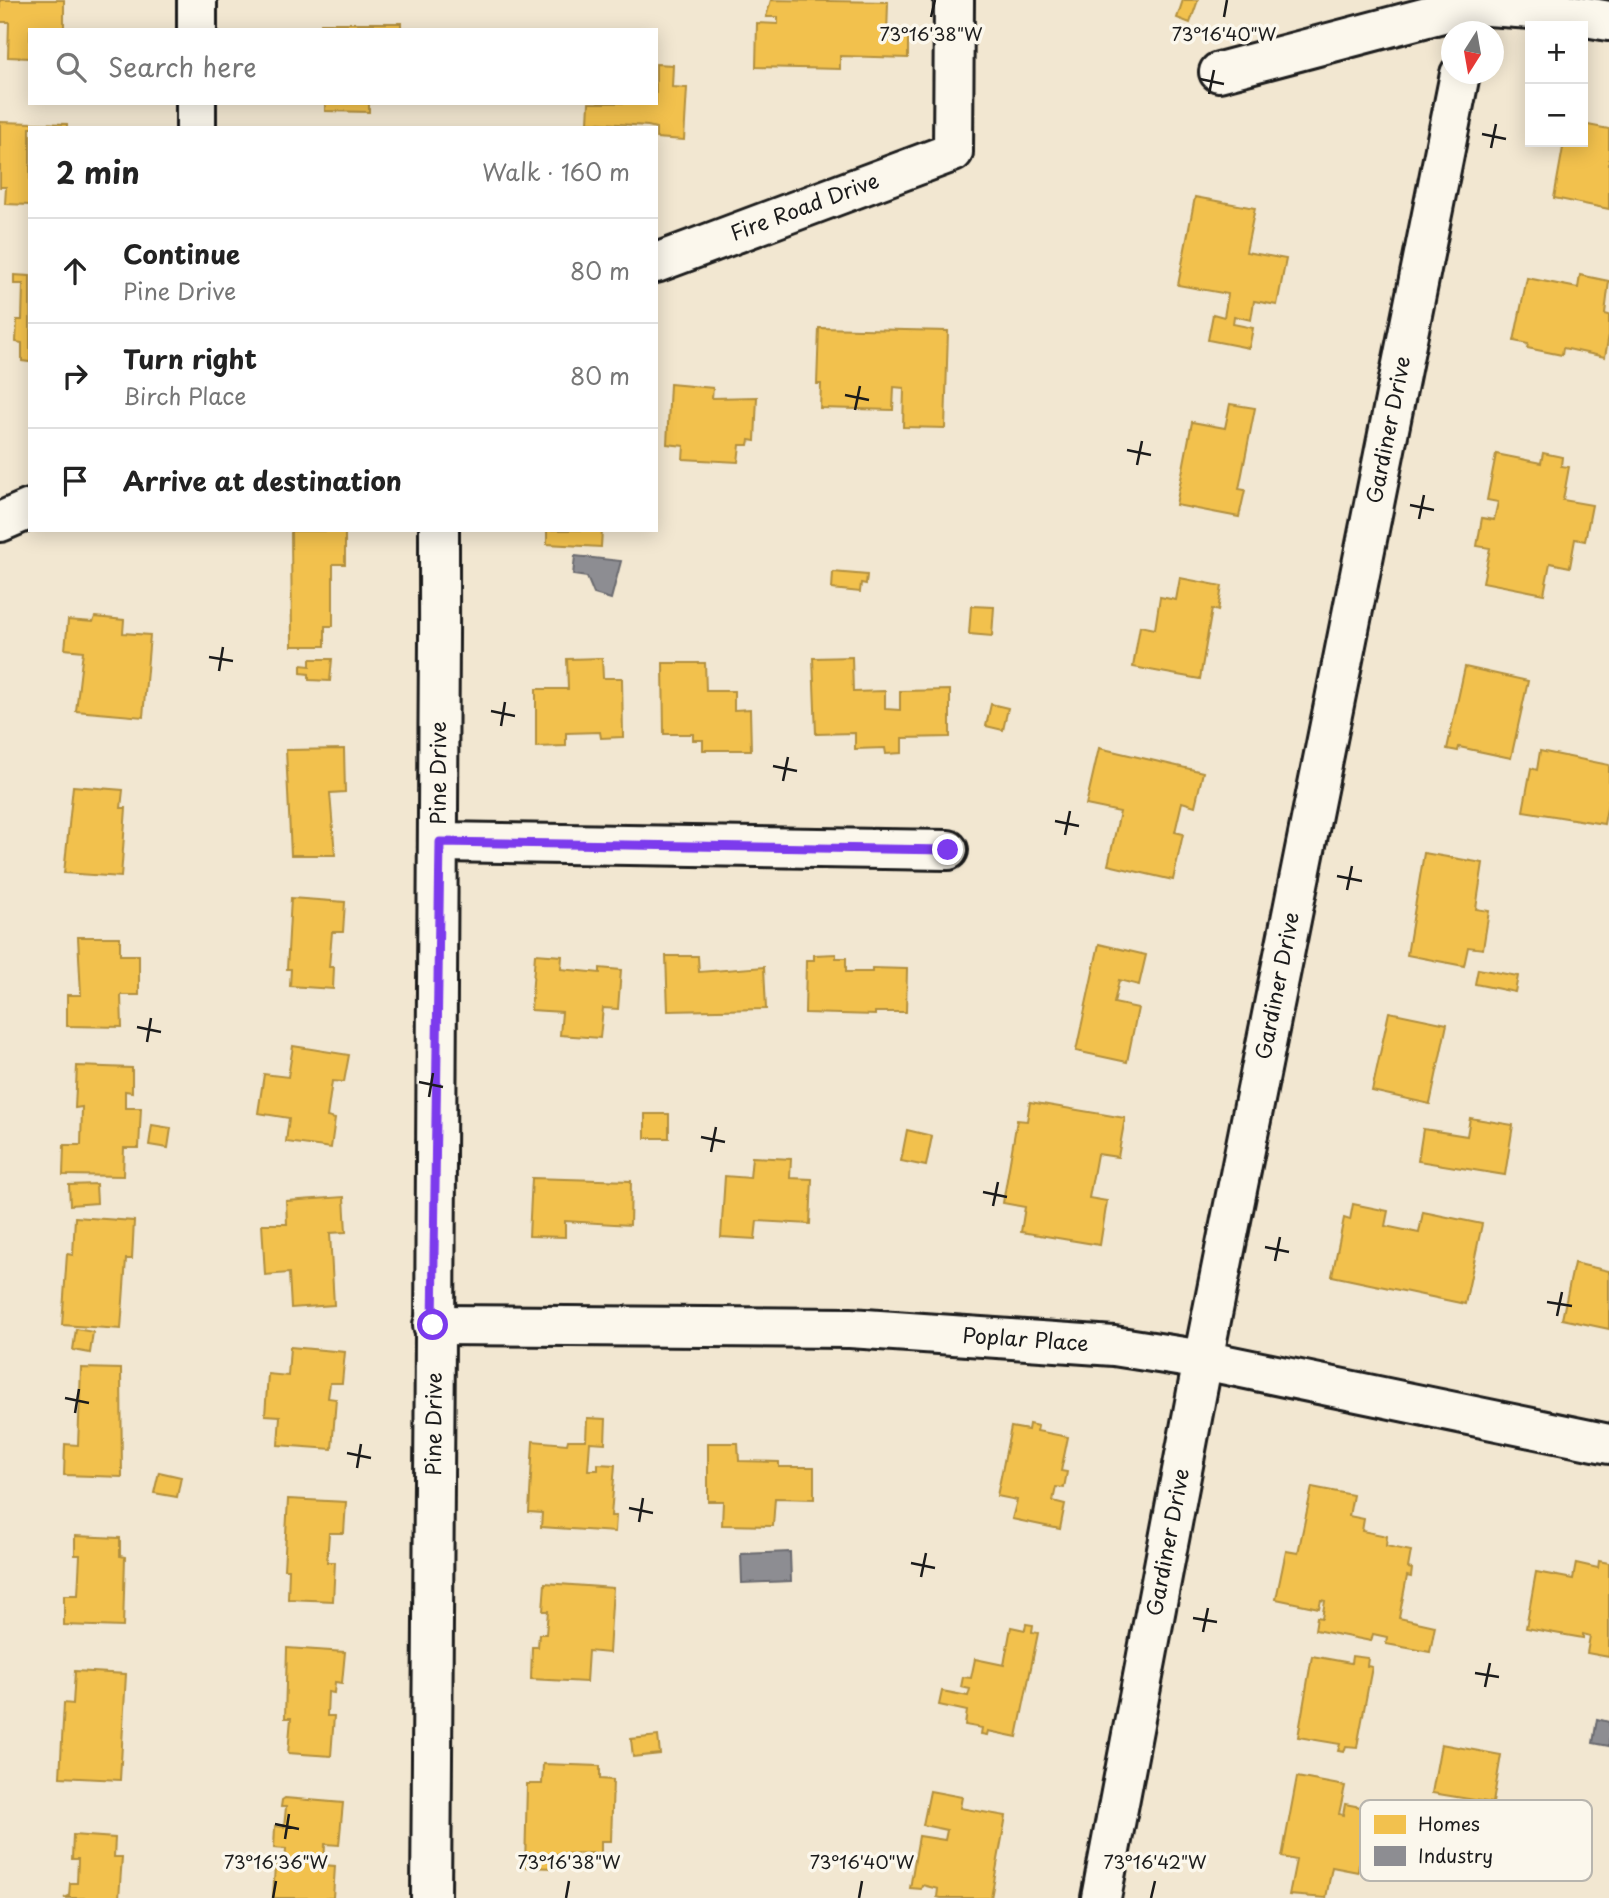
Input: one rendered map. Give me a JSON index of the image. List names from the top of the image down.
{
  "streets": {
    "street": [
      "Fire Road Drive",
      "Gardiner Drive",
      "Pine Drive",
      "Poplar Place"
    ]
  },
  "crossings": [
    ["Gardiner Drive", "Poplar Place"],
    ["Pine Drive", "Poplar Place"]
  ],
  "legend": ["Homes", "Industry"],
  "north": "bottom",
  "page": {
    "map_buttons": ["+", "−"],
    "search": "Search here",
    "heading": ["2 min", "Walk · 160 m"],
    "list": [
      ["Continue", "Pine Drive", "80 m"],
      ["Turn right", "Birch Place", "80 m"],
      "Arrive at destination"
    ]
  },
  "coordinates": [
    "73°16'38\"W",
    "73°16'40\"W",
    "73°16'36\"W",
    "73°16'42\"W"
  ]
}
